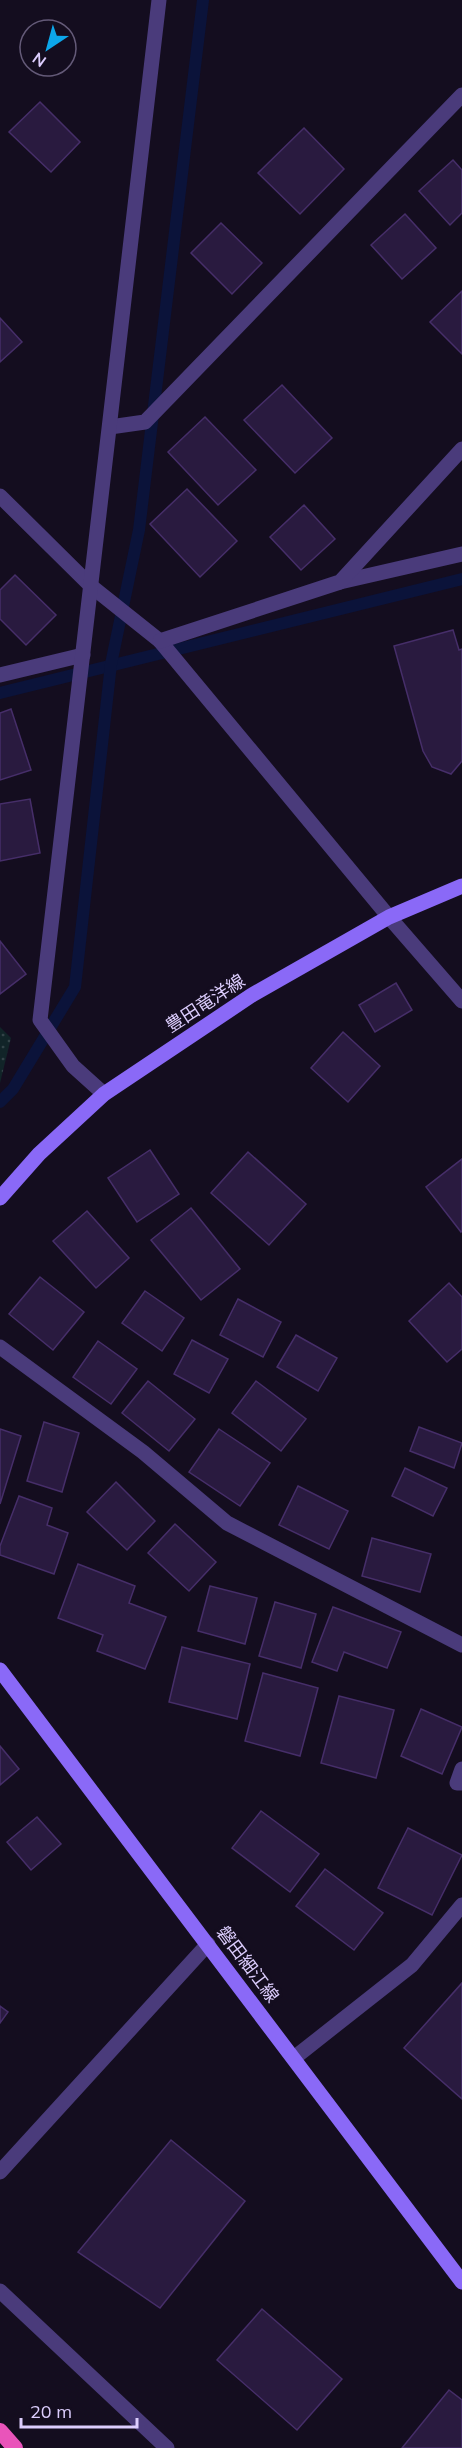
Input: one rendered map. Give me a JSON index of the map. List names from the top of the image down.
{
  "streets": {
    "main road": ["豊田竜洋線", "磐田細江線"]
  },
  "scale_bar": "20 m",
  "north": "bottom left"
}
